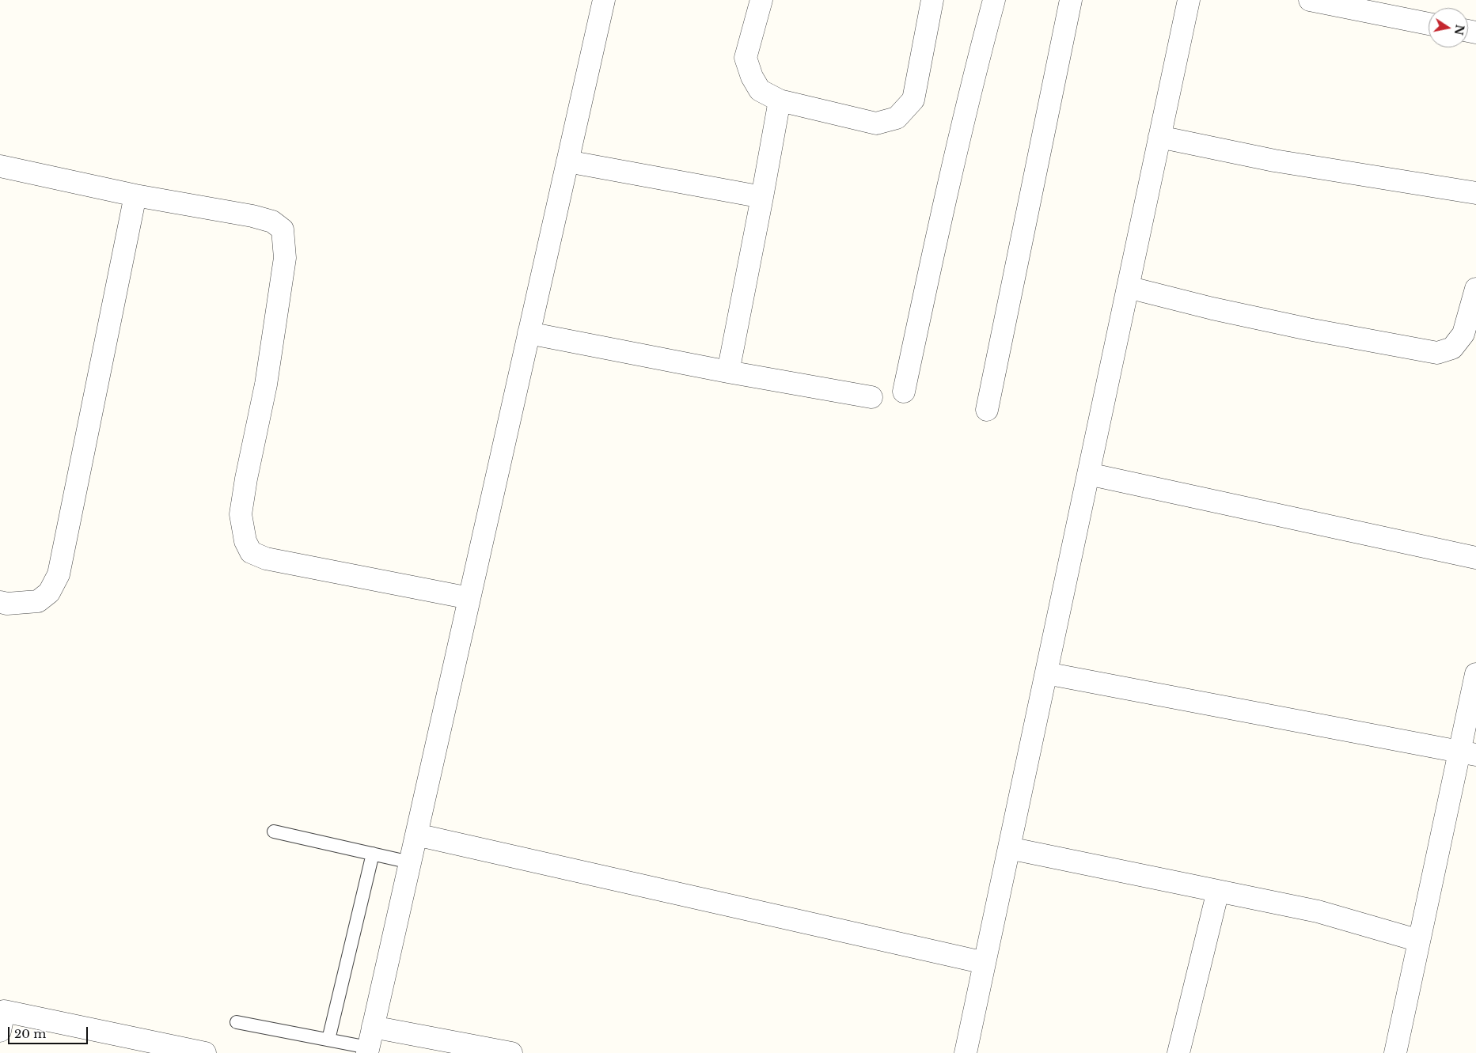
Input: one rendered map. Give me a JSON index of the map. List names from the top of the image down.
{
  "scale_bar": "20 m",
  "north": "right"
}
